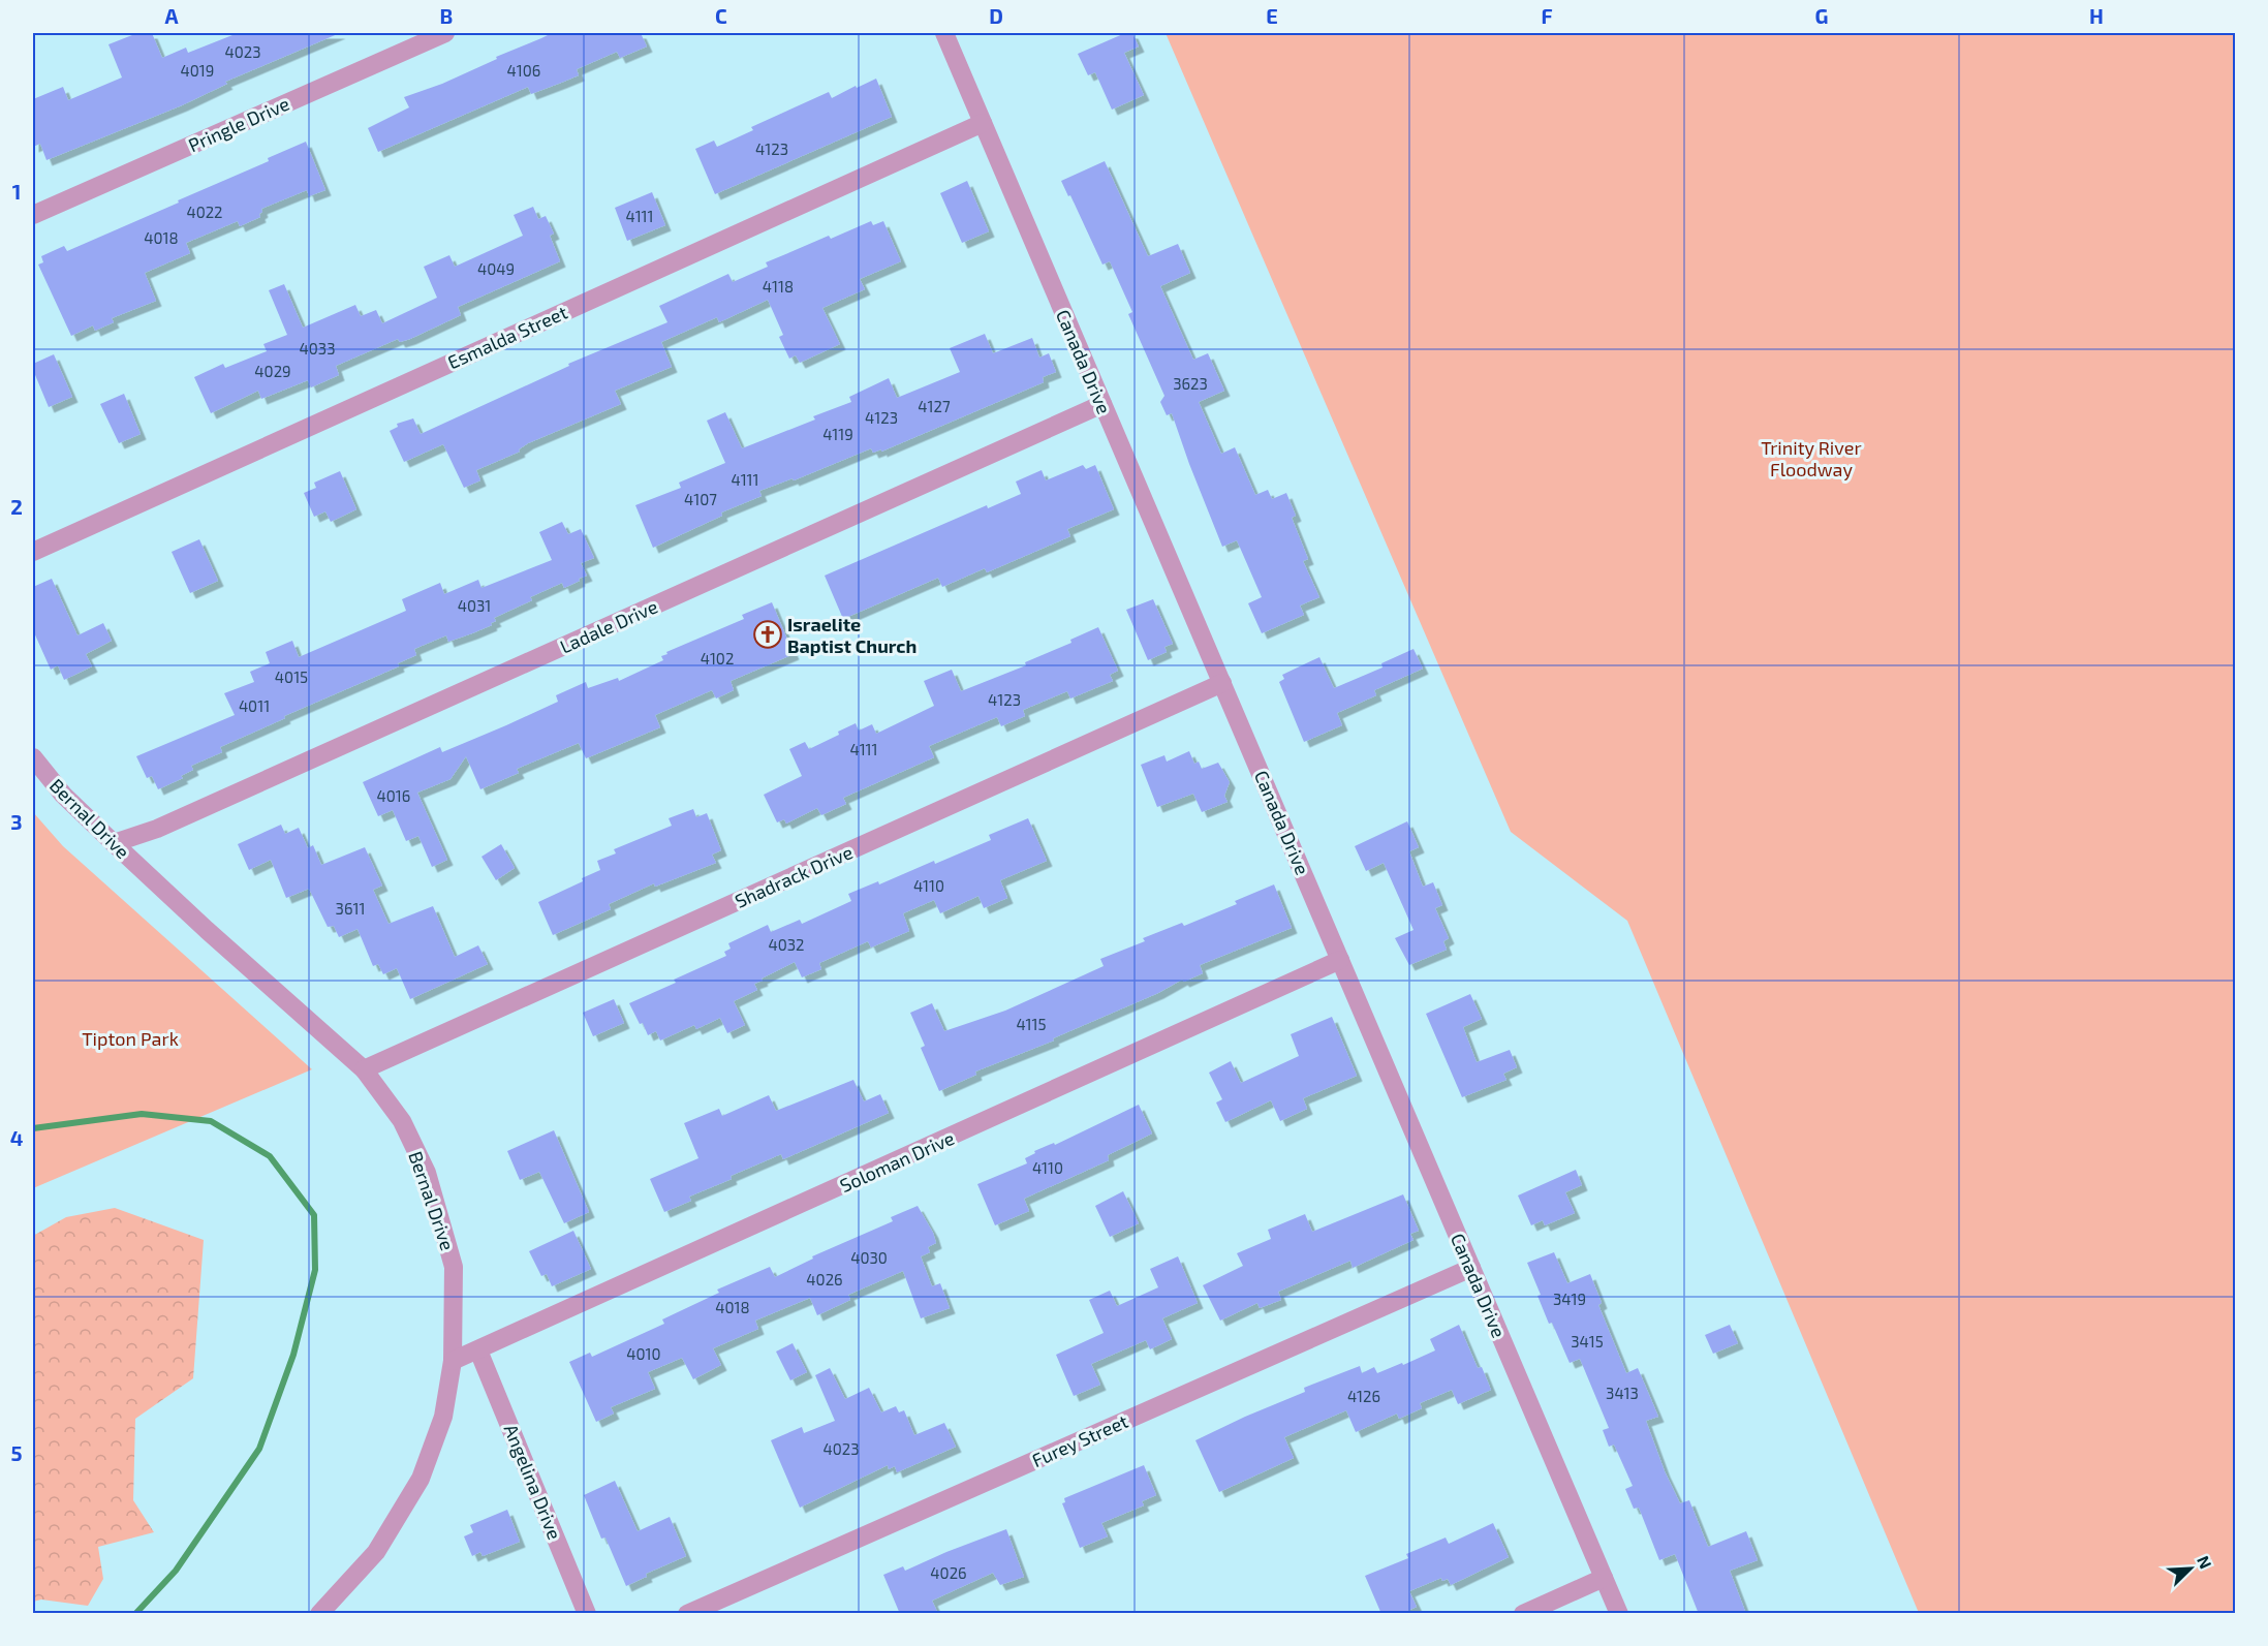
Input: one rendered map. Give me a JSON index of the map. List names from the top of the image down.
{
  "streets": {
    "street": [
      "Pringle Drive",
      "Esmalda Street",
      "Canada Drive",
      "Ladale Drive",
      "Bernal Drive",
      "Shadrack Drive",
      "Soloman Drive",
      "Furey Street",
      "Angelina Drive"
    ]
  },
  "crossings": [
    ["Esmalda Street", "Canada Drive"],
    ["Canada Drive", "Ladale Drive"],
    ["Canada Drive", "Shadrack Drive"],
    ["Canada Drive", "Soloman Drive"],
    ["Canada Drive", "Furey Street"],
    ["Ladale Drive", "Bernal Drive"],
    ["Bernal Drive", "Shadrack Drive"],
    ["Bernal Drive", "Soloman Drive"],
    ["Soloman Drive", "Angelina Drive"]
  ],
  "parks": ["Trinity River Floodway", "Tipton Park"],
  "places": {
    "church": ["Israelite Baptist Church"]
  },
  "house_numbers": [
    "4023",
    "4019",
    "4106",
    "4123",
    "4022",
    "4111",
    "4018",
    "4049",
    "4118",
    "4033",
    "4029",
    "3623",
    "4127",
    "4123",
    "4119",
    "4111",
    "4107",
    "4031",
    "4102",
    "4015",
    "4123",
    "4011",
    "4111",
    "4016",
    "4110",
    "3611",
    "4032",
    "4115",
    "4110",
    "4030",
    "4026",
    "3419",
    "4018",
    "3415",
    "4010",
    "3413",
    "4126",
    "4023",
    "4026"
  ],
  "north": "top right",
  "grid": {
    "columns": [
      "A",
      "B",
      "C",
      "D",
      "E",
      "F",
      "G",
      "H"
    ],
    "rows": [
      "1",
      "2",
      "3",
      "4",
      "5"
    ]
  }
}
